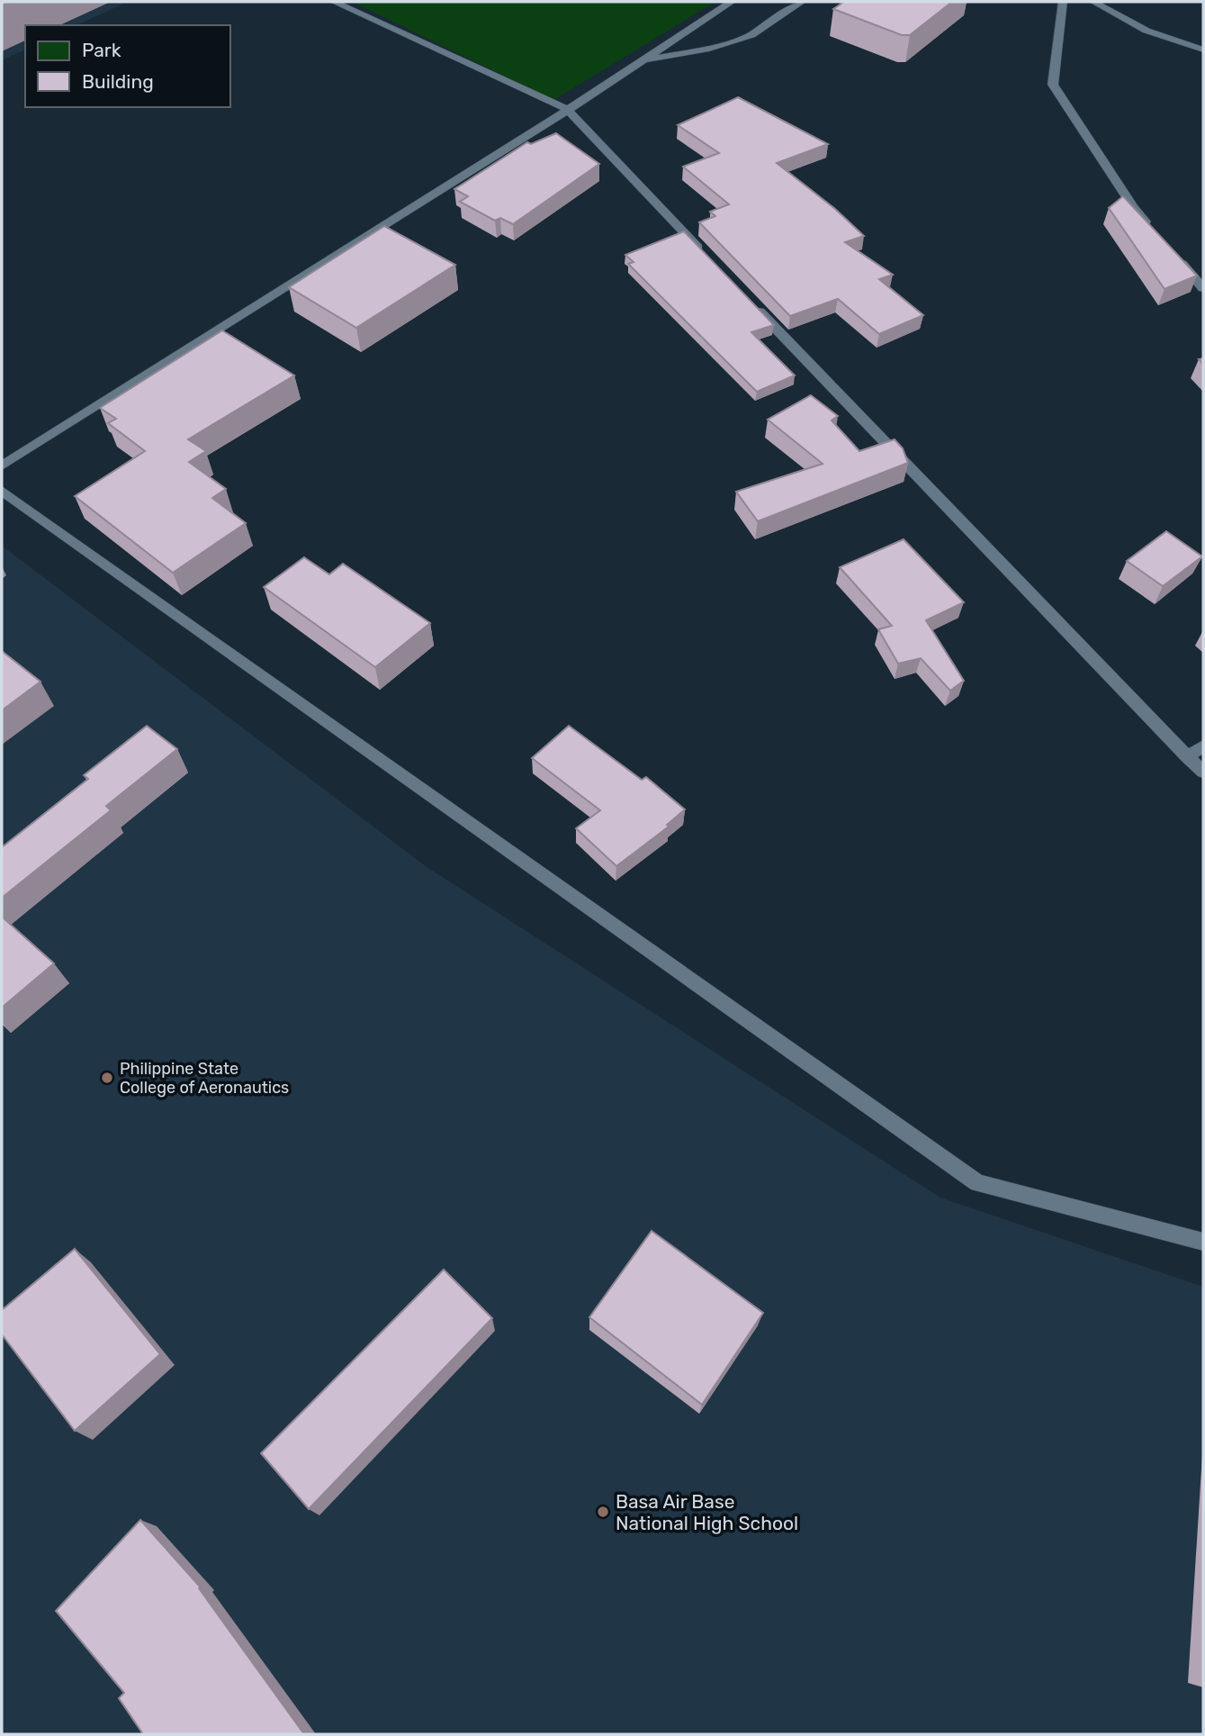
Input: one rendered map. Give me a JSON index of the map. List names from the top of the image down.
{
  "places": ["Philippine State College of Aeronautics", "Basa Air Base National High School"],
  "legend": ["Park", "Building"]
}
